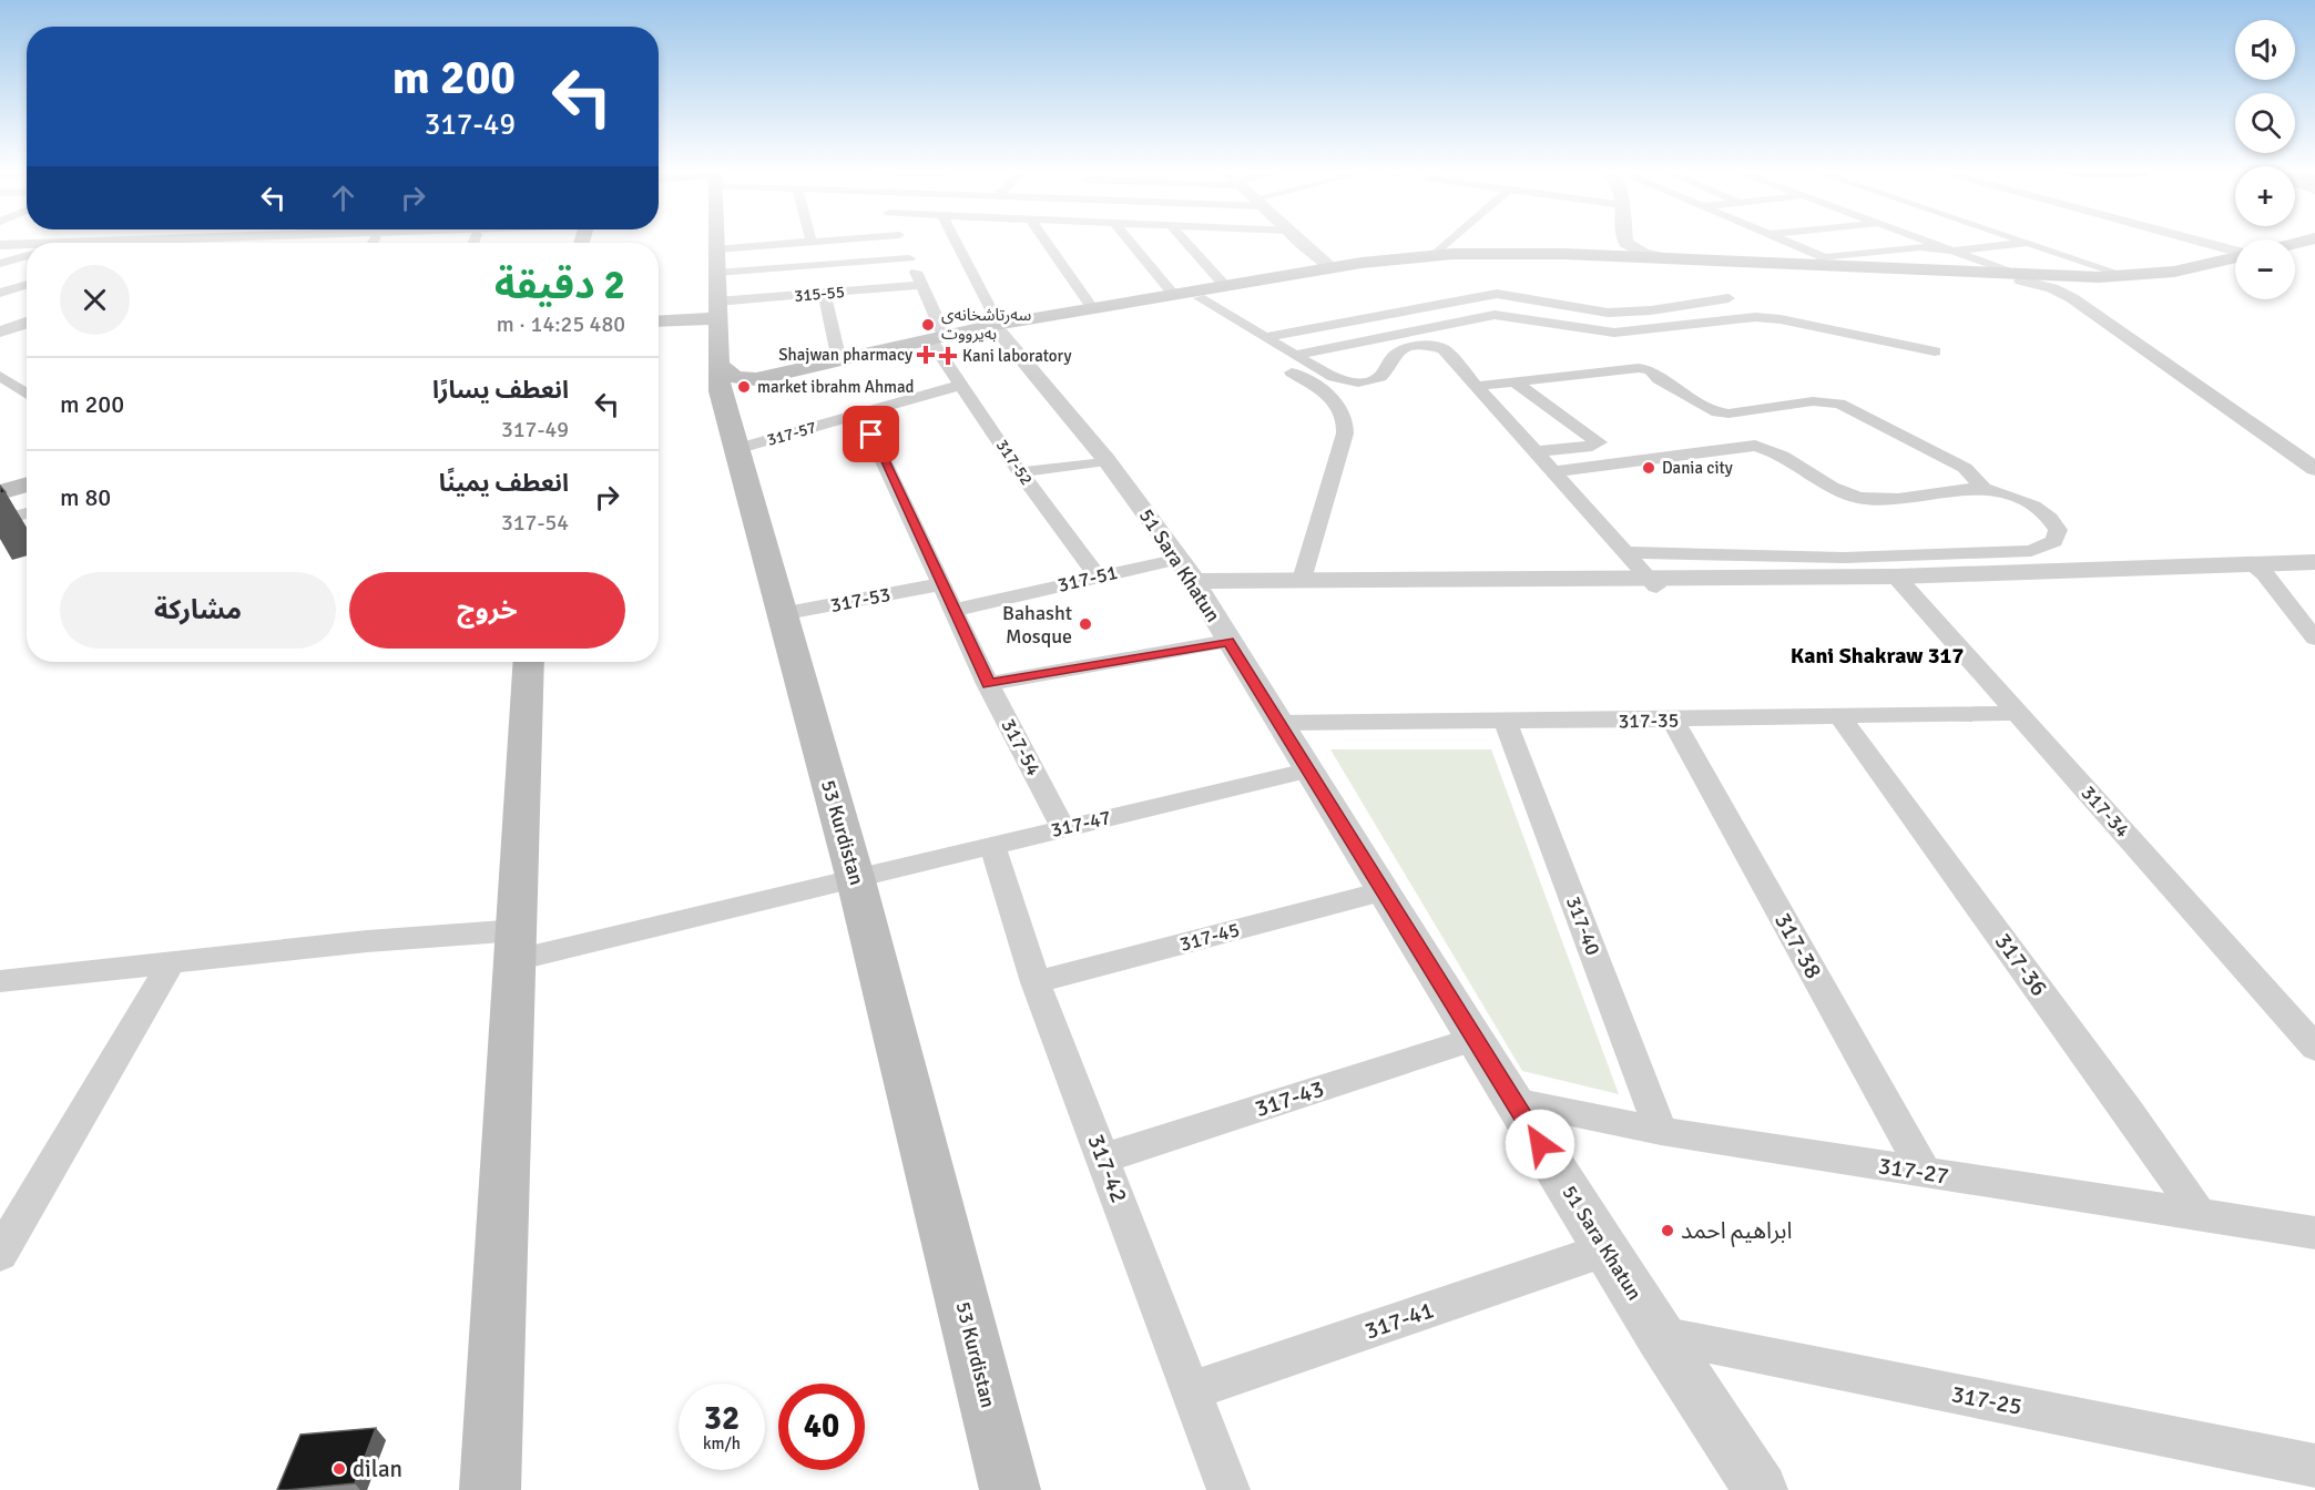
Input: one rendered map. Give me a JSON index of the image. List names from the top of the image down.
{
  "streets": {
    "main road": ["53 Kurdistan"],
    "street": [
      "315-55",
      "317-57",
      "317-52",
      "51 Sara Khatun",
      "317-51",
      "317-53",
      "317-35",
      "317-54",
      "317-34",
      "317-47",
      "317-40",
      "317-45",
      "317-38",
      "317-36",
      "317-43",
      "317-42",
      "317-27",
      "317-41",
      "317-25"
    ]
  },
  "crossings": [
    ["315-55", "317-52"],
    ["315-55", "53 Kurdistan"],
    ["317-57", "317-52"],
    ["317-57", "317-54"],
    ["317-57", "53 Kurdistan"],
    ["317-52", "317-51"],
    ["51 Sara Khatun", "317-51"],
    ["51 Sara Khatun", "317-35"],
    ["51 Sara Khatun", "317-47"],
    ["51 Sara Khatun", "317-45"],
    ["51 Sara Khatun", "317-43"],
    ["51 Sara Khatun", "317-27"],
    ["51 Sara Khatun", "317-41"],
    ["51 Sara Khatun", "317-25"],
    ["317-51", "317-54"],
    ["317-53", "317-54"],
    ["317-53", "53 Kurdistan"],
    ["317-35", "317-34"],
    ["317-35", "317-40"],
    ["317-35", "317-38"],
    ["317-35", "317-36"],
    ["317-54", "317-47"],
    ["317-47", "53 Kurdistan"],
    ["317-47", "317-42"],
    ["317-40", "317-27"],
    ["317-45", "317-42"],
    ["317-38", "317-27"],
    ["317-36", "317-27"],
    ["317-43", "317-42"],
    ["317-42", "317-41"]
  ],
  "districts": ["Kani Shakraw 317"],
  "places": {
    "other": [
      "سەرتاشخانەی بەیرووت",
      "market ibrahm Ahmad",
      "Dania city",
      "Bahasht Mosque",
      "ابراهيم احمد",
      "dilan"
    ],
    "health": ["Shajwan pharmacy", "Kani laboratory"]
  },
  "page": {
    "map_buttons": ["+", "−"],
    "turn": ["200 m", "317-49"],
    "heading": ["2 دقيقة", "480 m · 14:25"],
    "list": [
      {
        "name": "انعطف يسارًا",
        "note": "317-49",
        "value": "200 m"
      },
      {
        "name": "انعطف يمينًا",
        "note": "317-54",
        "value": "80 m"
      }
    ],
    "buttons": ["خروج", "مشاركة"],
    "speed": "32 km/h",
    "limit": "40"
  }
}
